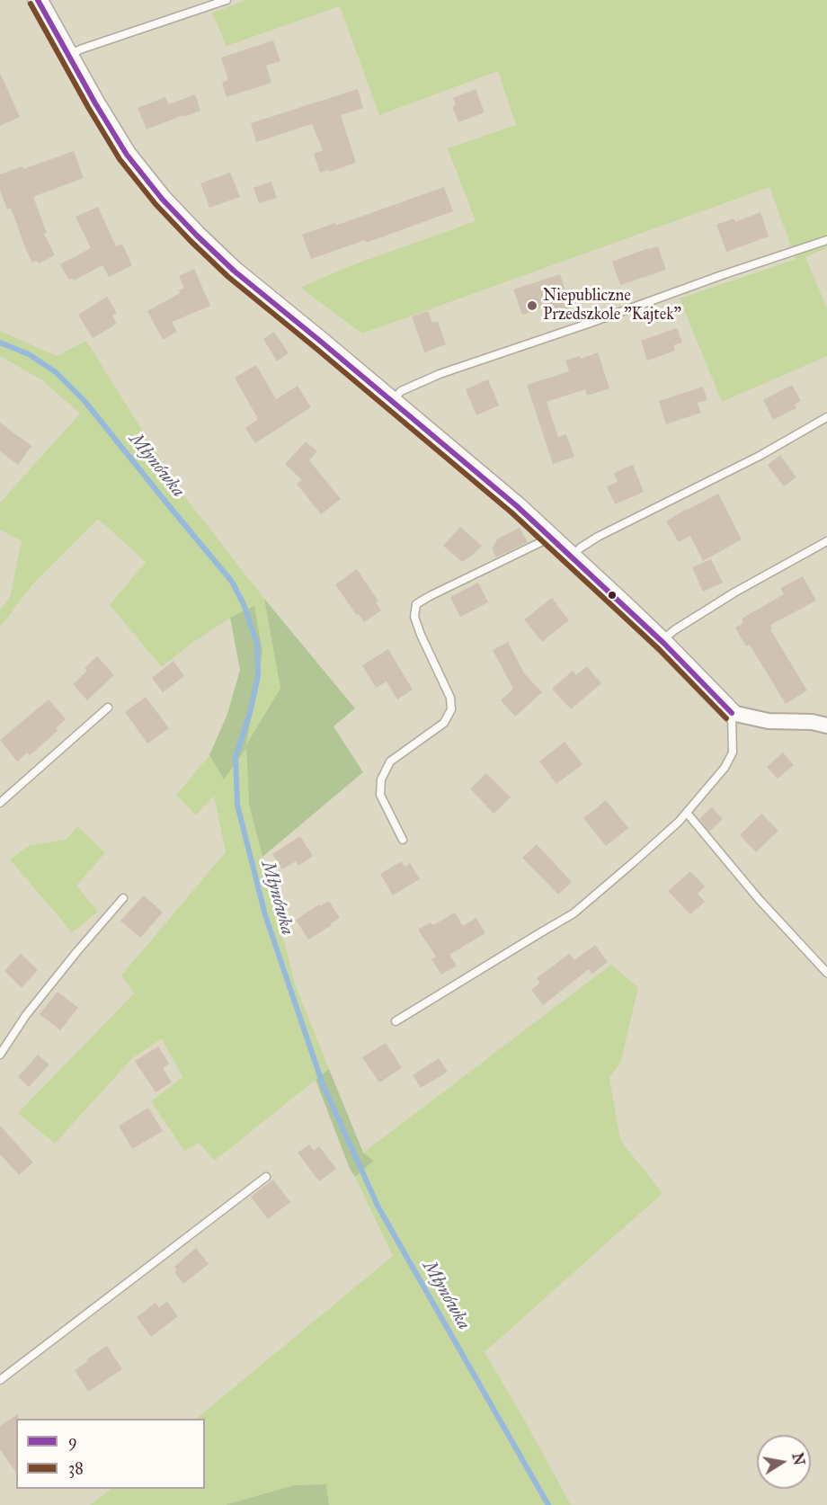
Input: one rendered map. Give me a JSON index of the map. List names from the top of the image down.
{
  "water": ["Młynówka"],
  "places": ["Niepubliczne Przedszkole \"Kajtek\""],
  "lines": ["transit line 9", "transit line 38"],
  "legend": ["9", "38"],
  "north": "right"
}
